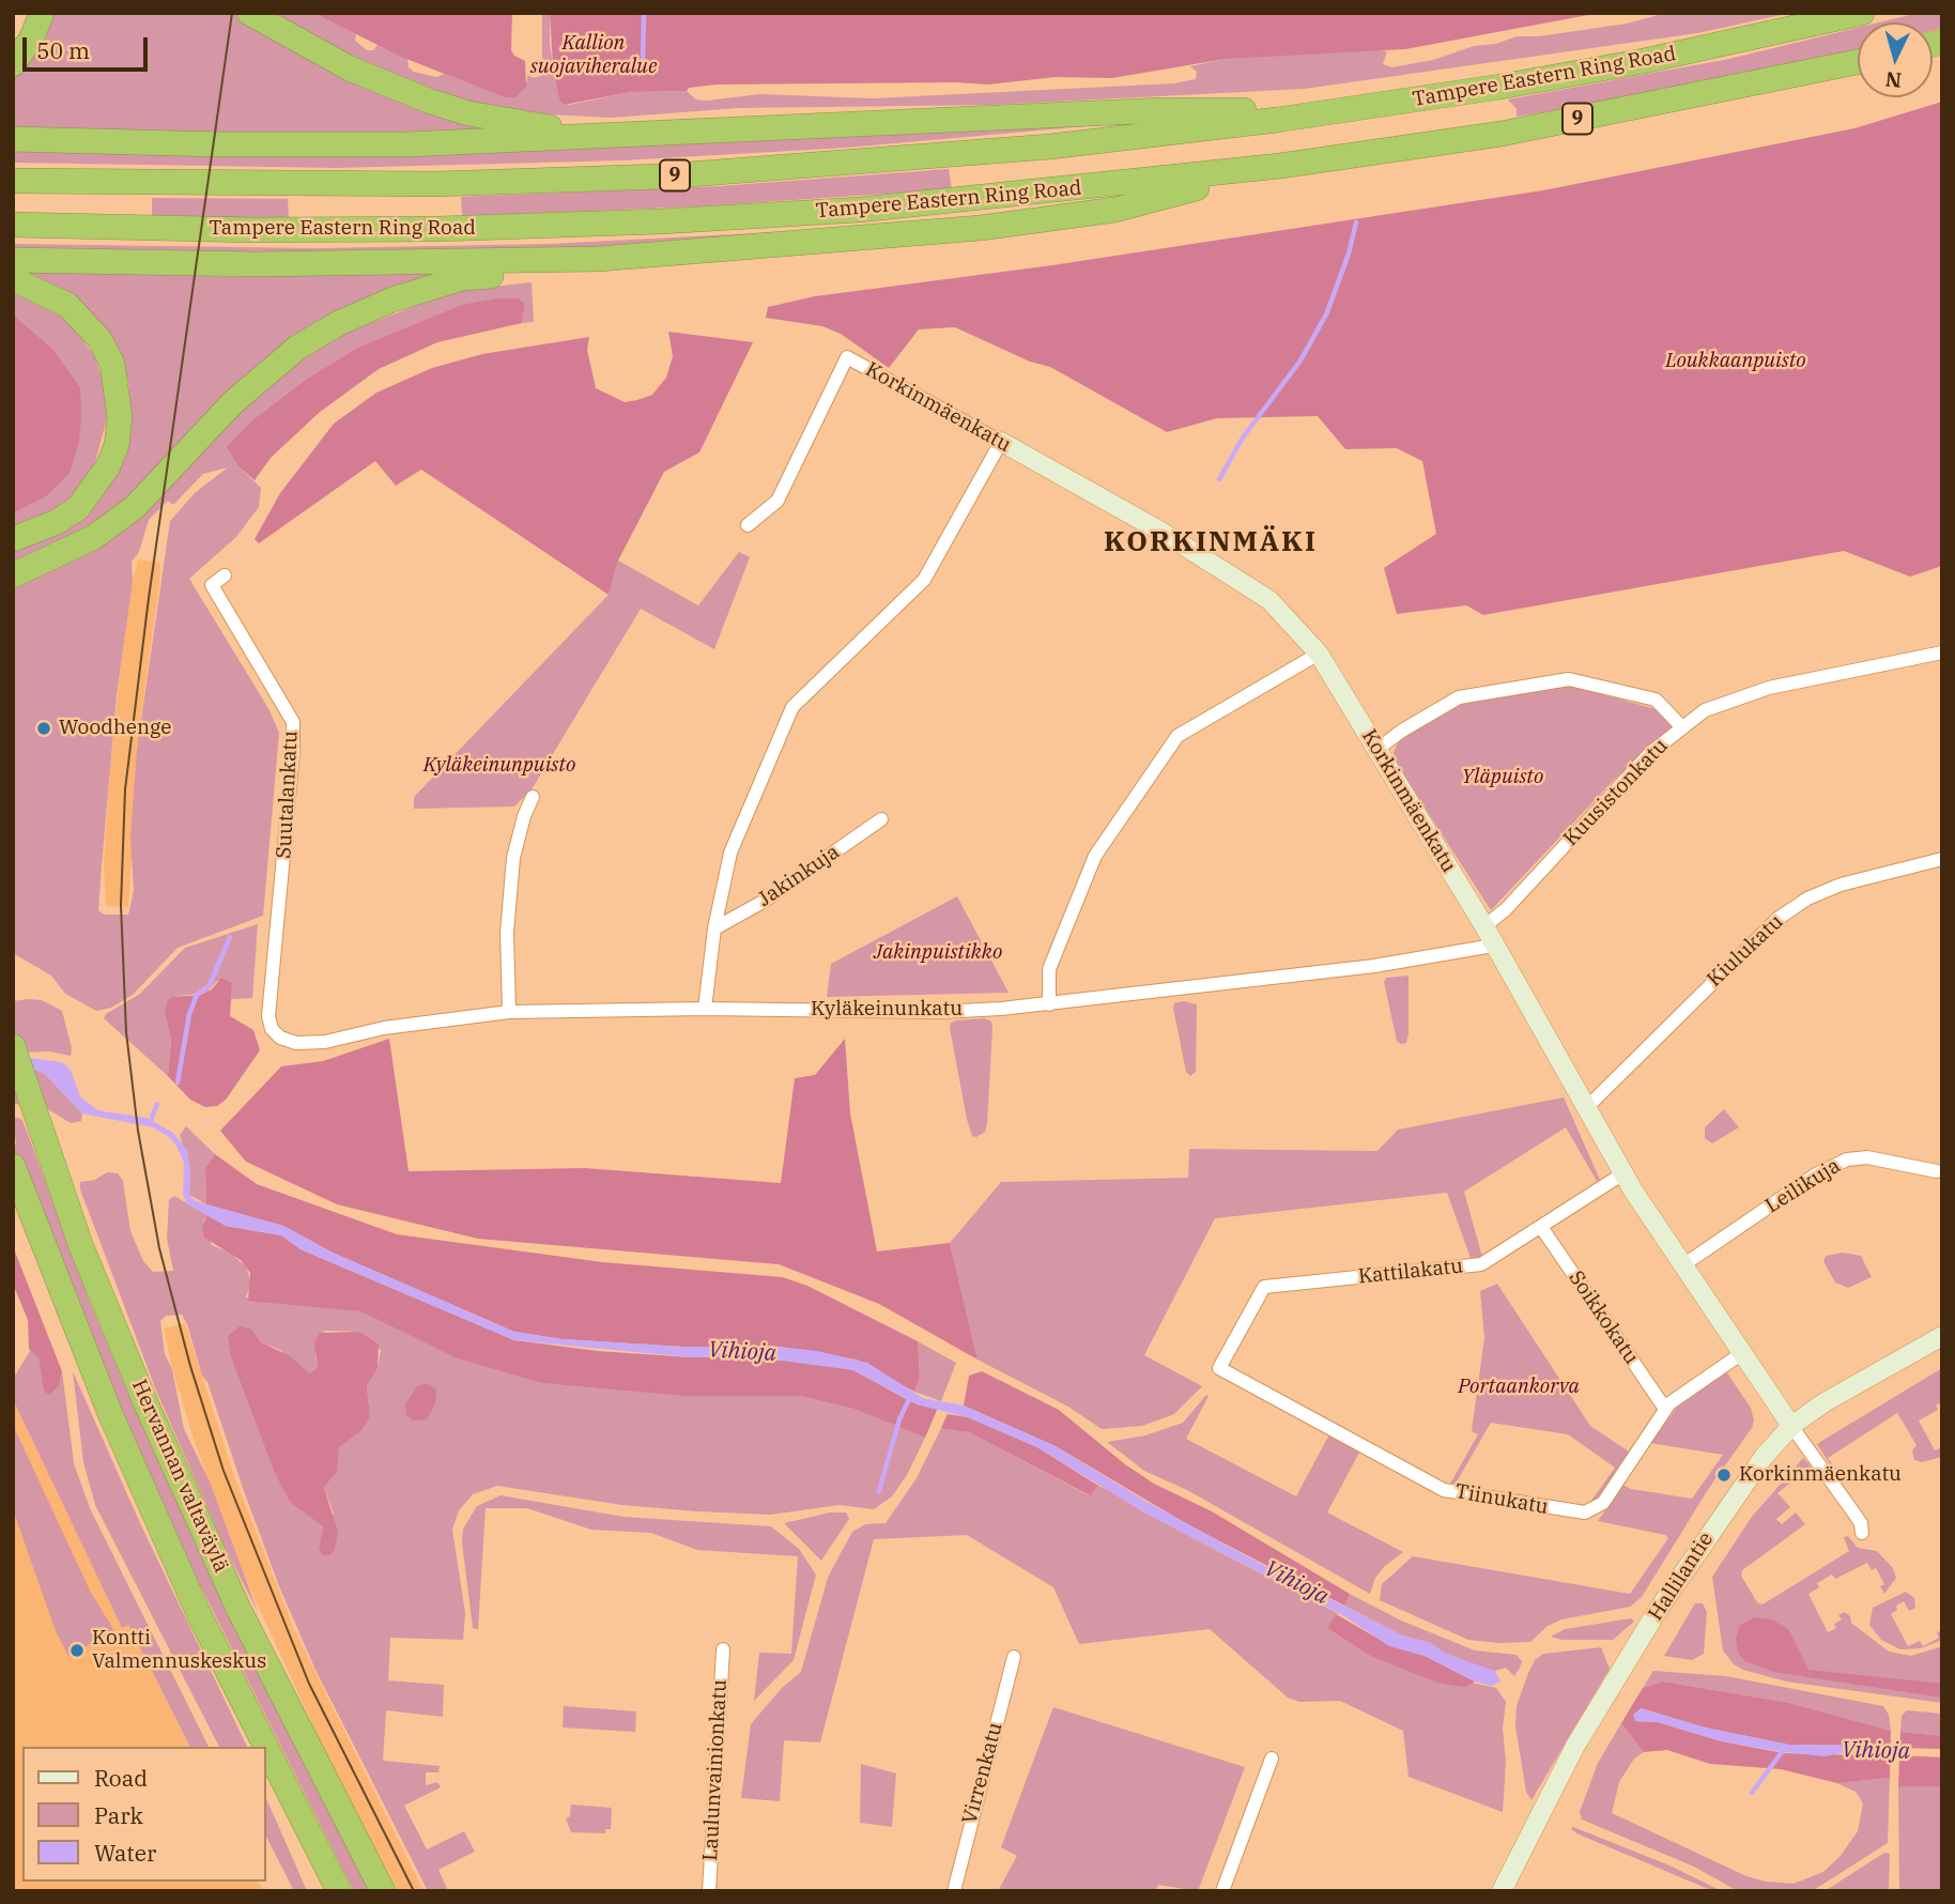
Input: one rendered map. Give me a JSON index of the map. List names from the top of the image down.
{
  "streets": {
    "highway": ["Tampere Eastern Ring Road", "9", "Hervannan valtaväylä"],
    "street": [
      "Korkinmäenkatu",
      "Kuusistonkatu",
      "Suutalankatu",
      "Jakinkuja",
      "Kiulukatu",
      "Kyläkeinunkatu",
      "Leilikuja",
      "Kattilakatu",
      "Soikkokatu",
      "Tiinukatu",
      "Hallilantie",
      "Laulunvainionkatu",
      "Virrenkatu"
    ]
  },
  "crossings": [
    ["Korkinmäenkatu", "Kuusistonkatu"],
    ["Korkinmäenkatu", "Kiulukatu"],
    ["Korkinmäenkatu", "Kyläkeinunkatu"],
    ["Korkinmäenkatu", "Leilikuja"],
    ["Korkinmäenkatu", "Kattilakatu"],
    ["Korkinmäenkatu", "Tiinukatu"],
    ["Korkinmäenkatu", "Hallilantie"],
    ["Suutalankatu", "Kyläkeinunkatu"],
    ["Kattilakatu", "Soikkokatu"],
    ["Kattilakatu", "Tiinukatu"],
    ["Soikkokatu", "Tiinukatu"]
  ],
  "districts": ["KORKINMÄKI"],
  "water": ["Vihioja"],
  "parks": [
    "Kallion suojaviheralue",
    "Loukkaanpuisto",
    "Kyläkeinunpuisto",
    "Yläpuisto",
    "Jakinpuistikko",
    "Portaankorva"
  ],
  "places": ["Woodhenge", "Korkinmäenkatu", "Kontti Valmennuskeskus"],
  "legend": ["Road", "Park", "Water"],
  "scale_bar": "50 m",
  "north": "bottom"
}
